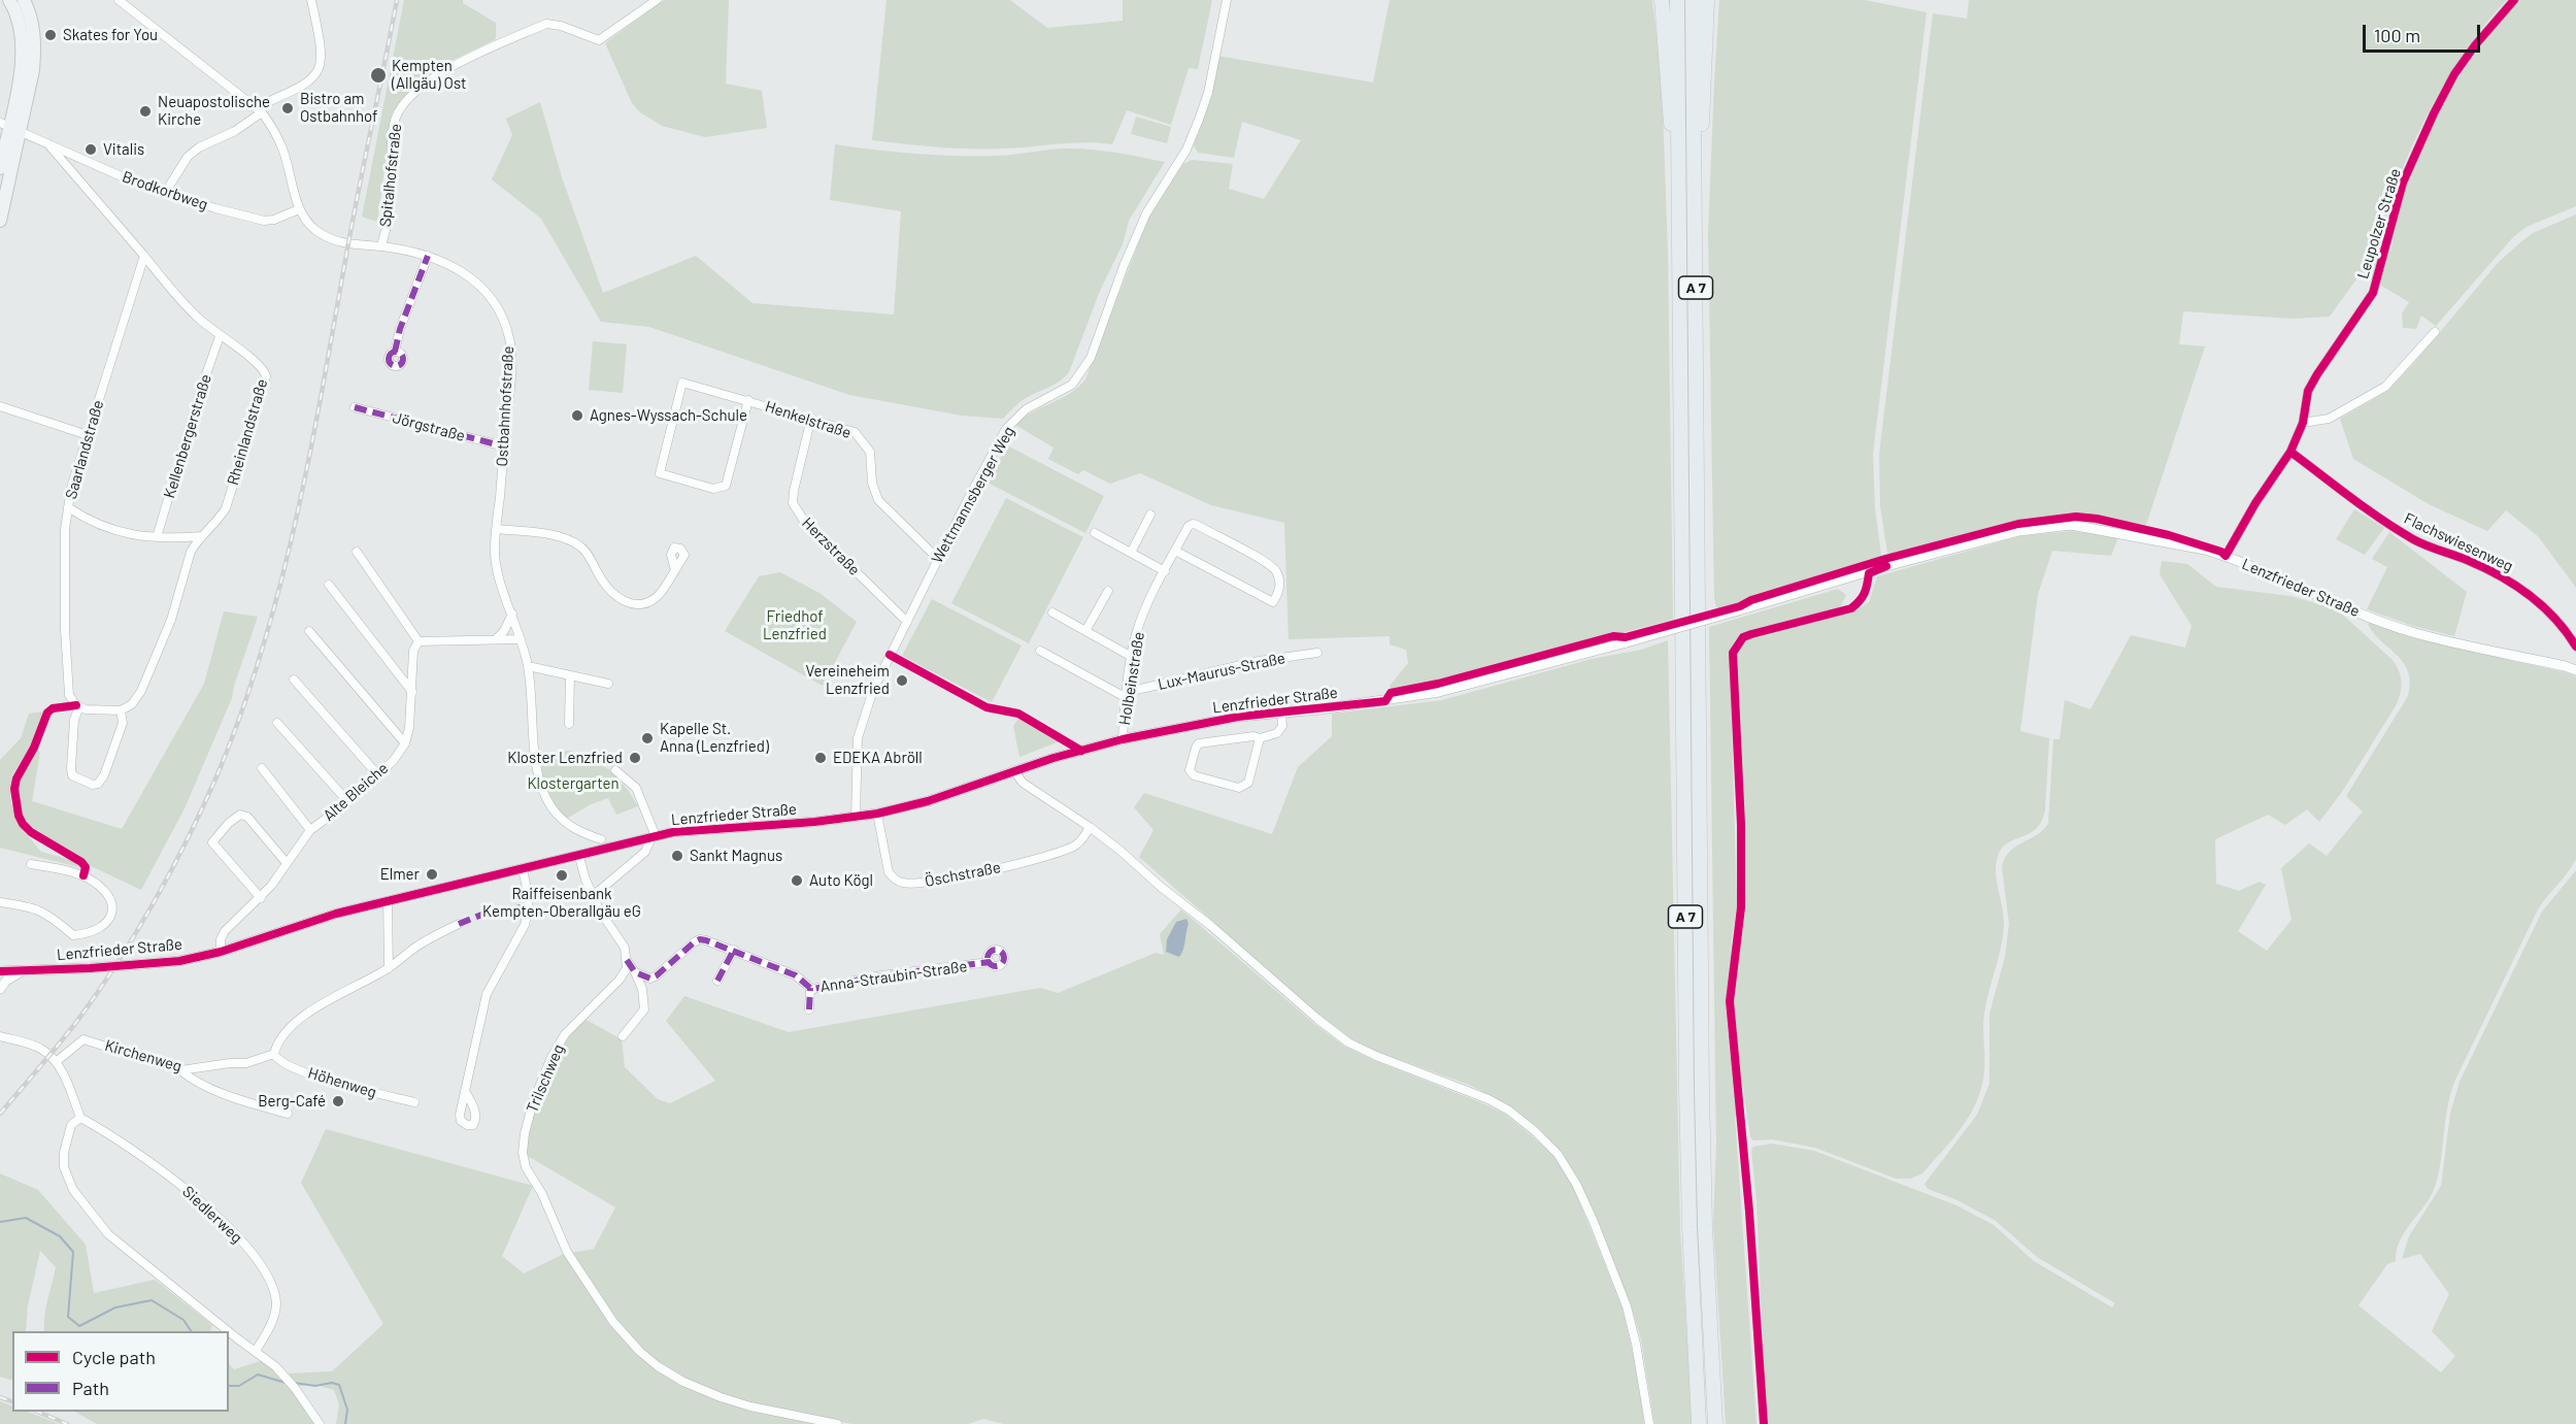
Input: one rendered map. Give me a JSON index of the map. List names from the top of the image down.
{
  "streets": {
    "highway": ["A 7"],
    "street": [
      "Spitalhofstraße",
      "Brodkorbweg",
      "Leupolzer Straße",
      "Ostbahnhofstraße",
      "Henkelstraße",
      "Jörgstraße",
      "Rheinlandstraße",
      "Kellenbergerstraße",
      "Saarlandstraße",
      "Wettmannsberger Weg",
      "Flachswiesenweg",
      "Herzstraße",
      "Lenzfrieder Straße",
      "Lux-Maurus-Straße",
      "Holbeinstraße",
      "Alte Bleiche",
      "Öschstraße",
      "Anna-Straubin-Straße",
      "Kirchenweg",
      "Trilschweg",
      "Höhenweg",
      "Siedlerweg"
    ]
  },
  "crossings": [
    ["Spitalhofstraße", "Ostbahnhofstraße"],
    ["Brodkorbweg", "Ostbahnhofstraße"],
    ["Brodkorbweg", "Rheinlandstraße"],
    ["Leupolzer Straße", "Flachswiesenweg"],
    ["Leupolzer Straße", "Lenzfrieder Straße"],
    ["Ostbahnhofstraße", "Jörgstraße"],
    ["Henkelstraße", "Wettmannsberger Weg"],
    ["Henkelstraße", "Herzstraße"],
    ["Rheinlandstraße", "Kellenbergerstraße"],
    ["Rheinlandstraße", "Saarlandstraße"],
    ["Wettmannsberger Weg", "Herzstraße"],
    ["Wettmannsberger Weg", "Lenzfrieder Straße"],
    ["Lenzfrieder Straße", "Holbeinstraße"],
    ["Lenzfrieder Straße", "Alte Bleiche"],
    ["Lenzfrieder Straße", "Öschstraße"],
    ["Lux-Maurus-Straße", "Holbeinstraße"],
    ["Kirchenweg", "Höhenweg"]
  ],
  "parks": ["Friedhof Lenzfried", "Klostergarten"],
  "places": [
    "Skates for You",
    "Kempten (Allgäu) Ost",
    "Bistro am Ostbahnhof",
    "Neuapostolische Kirche",
    "Vitalis",
    "Agnes-Wyssach-Schule",
    "Vereineheim Lenzfried",
    "Kapelle St. Anna (Lenzfried)",
    "Kloster Lenzfried",
    "EDEKA Abröll",
    "Sankt Magnus",
    "Elmer",
    "Raiffeisenbank Kempten-Oberallgäu eG",
    "Auto Kögl",
    "Berg-Café"
  ],
  "legend": ["Cycle path", "Path"],
  "scale_bar": "100 m"
}
